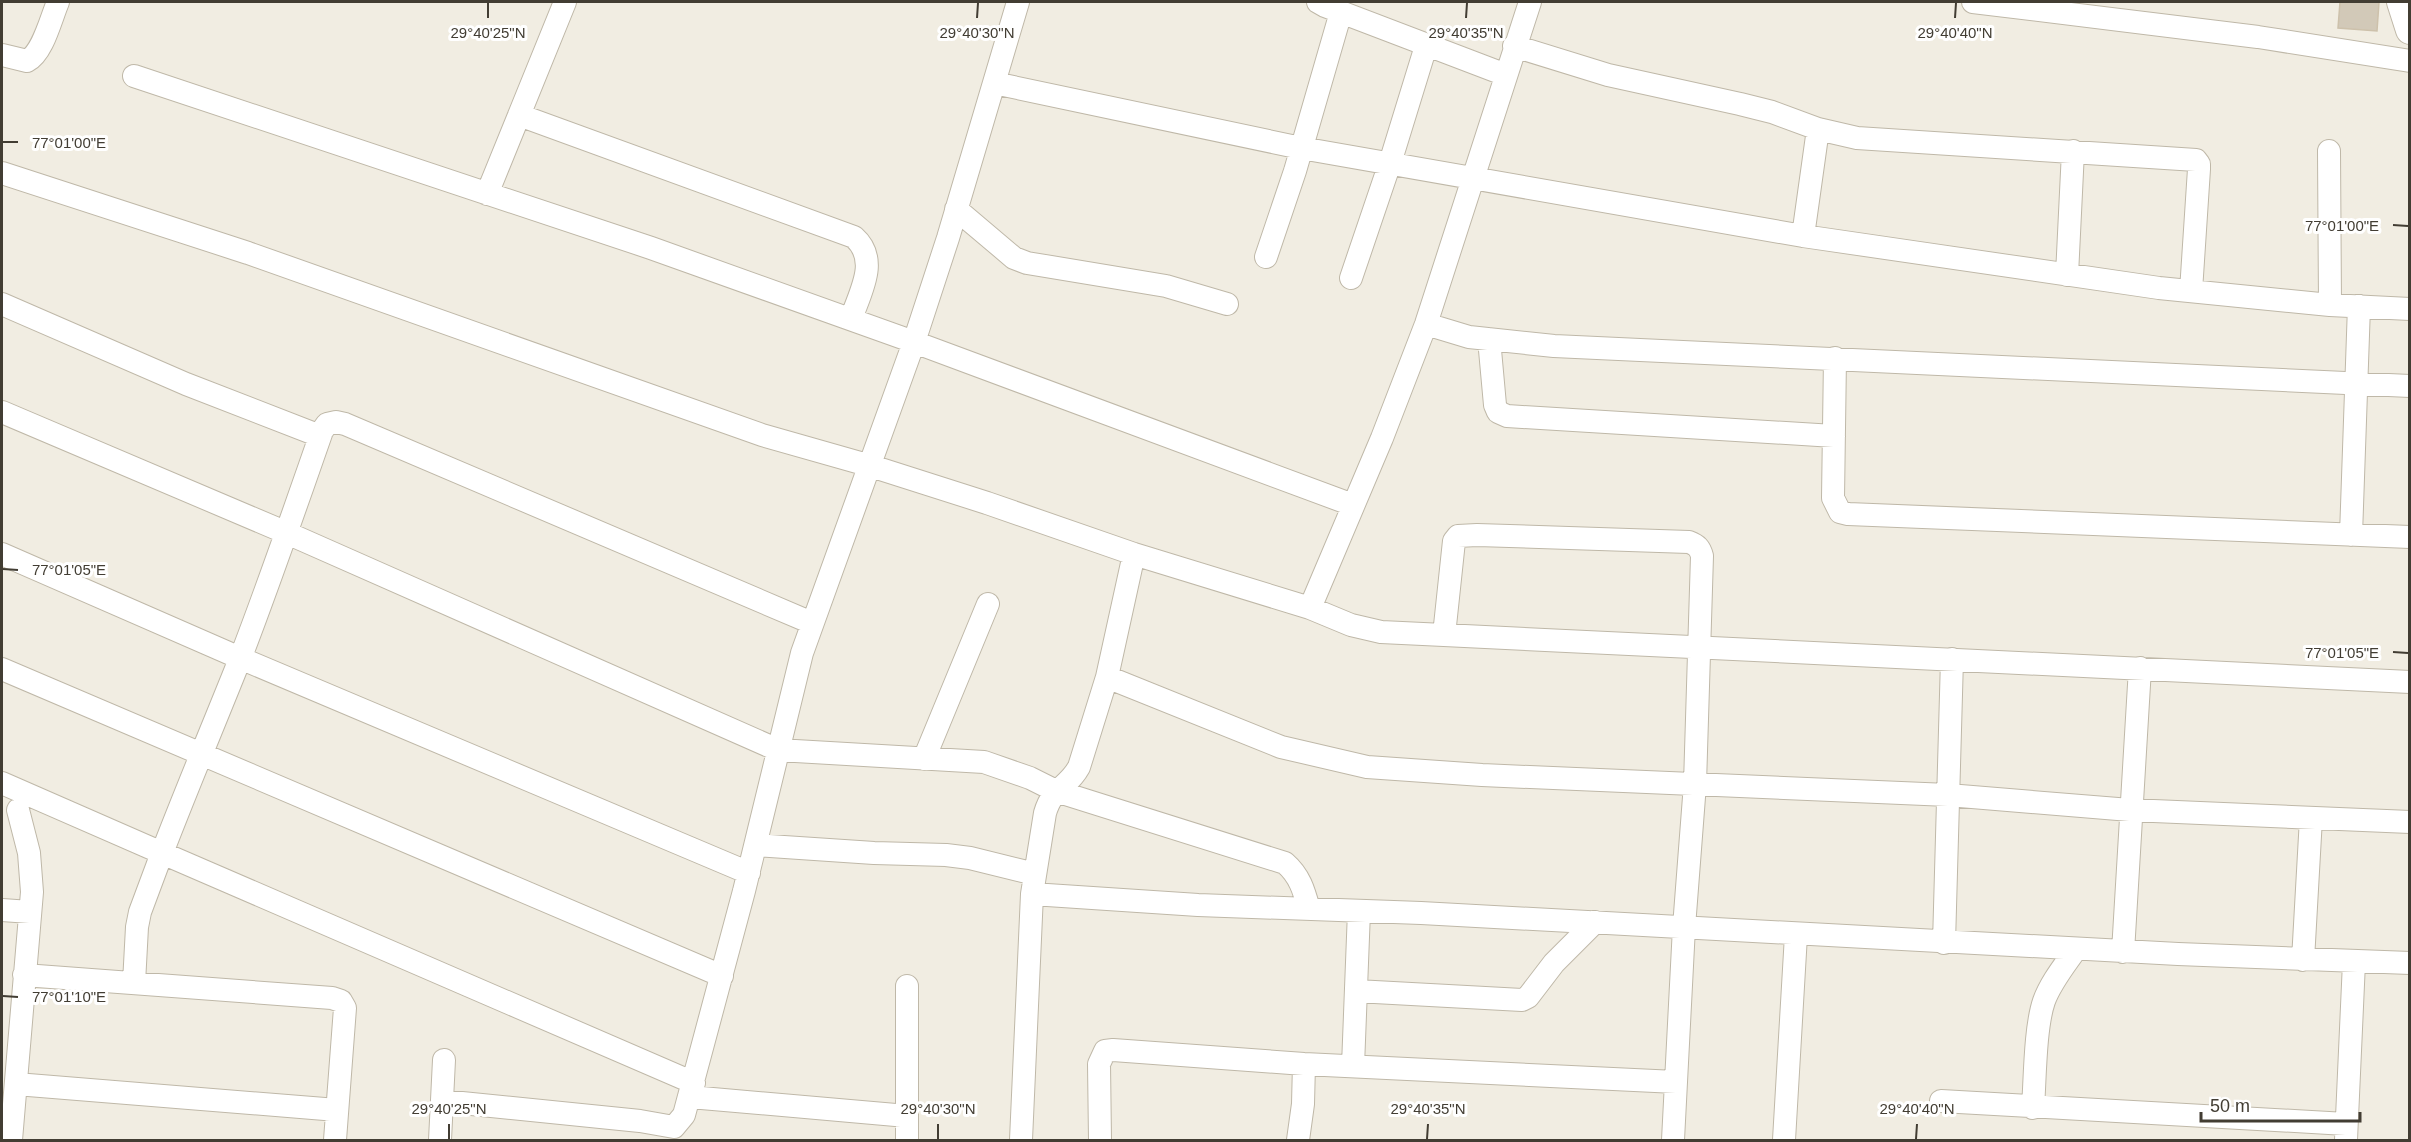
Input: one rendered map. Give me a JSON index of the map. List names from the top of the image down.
{
  "scale_bar": "50 m",
  "coordinates": [
    "29°40'25\"N",
    "29°40'30\"N",
    "29°40'35\"N",
    "29°40'40\"N",
    "77°01'00\"E",
    "77°01'05\"E",
    "77°01'10\"E"
  ]
}
